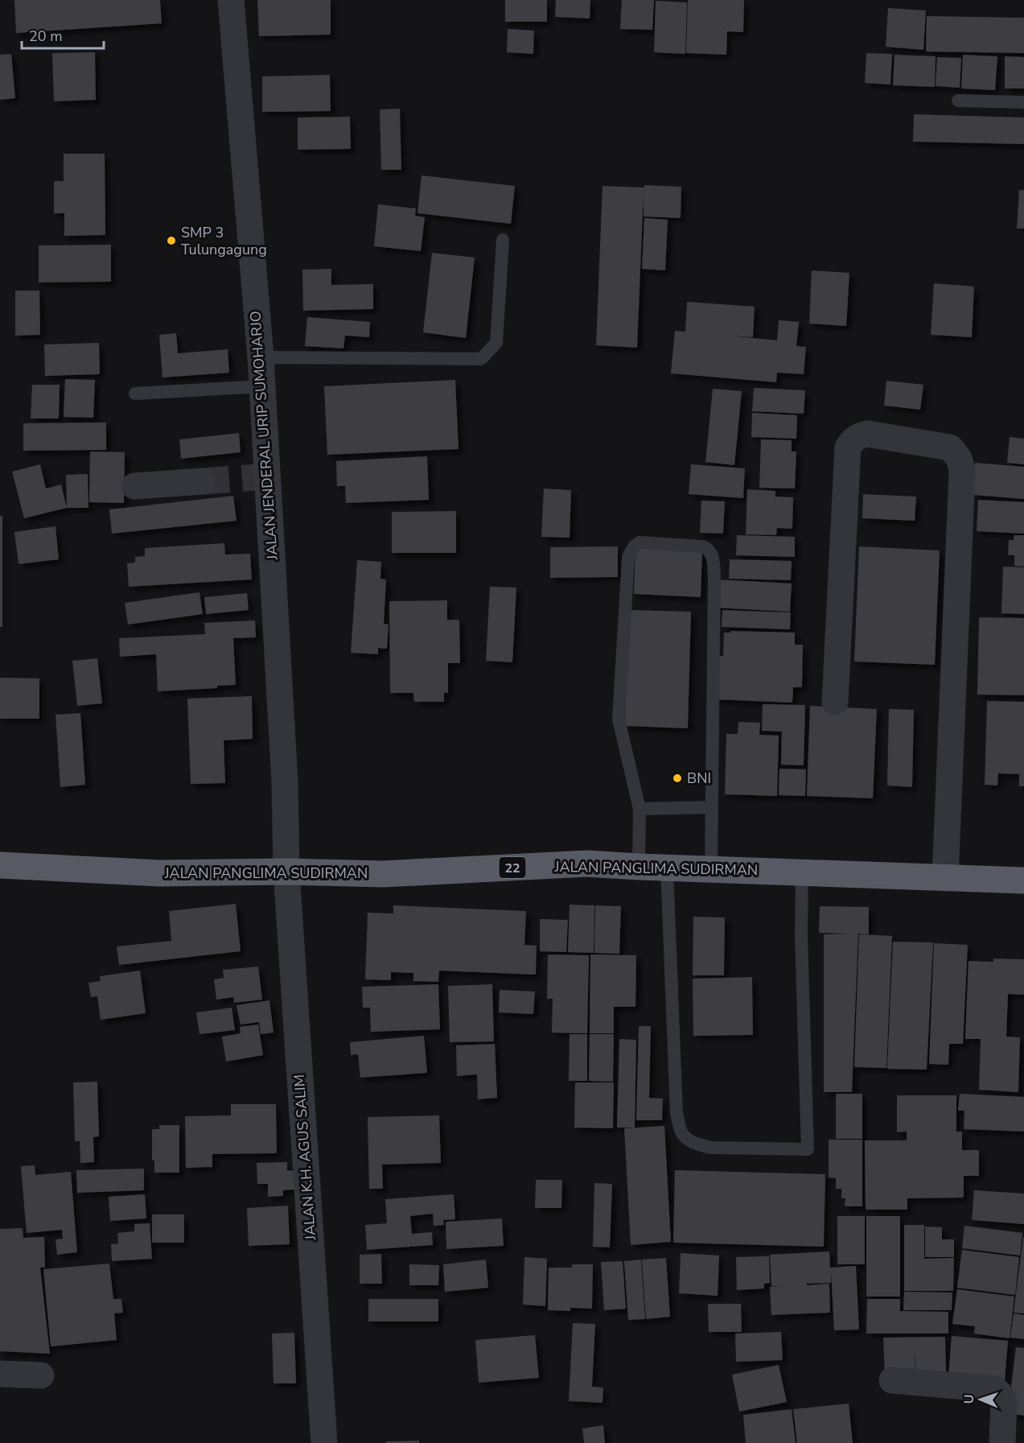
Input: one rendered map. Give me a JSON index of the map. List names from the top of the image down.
{
  "streets": {
    "highway": ["22", "JALAN PANGLIMA SUDIRMAN"],
    "street": ["JALAN JENDERAL URIP SUMOHARJO", "JALAN K.H. AGUS SALIM"]
  },
  "crossings": [
    ["JALAN JENDERAL URIP SUMOHARJO", "JALAN PANGLIMA SUDIRMAN"],
    ["JALAN JENDERAL URIP SUMOHARJO", "JALAN K.H. AGUS SALIM"],
    ["JALAN PANGLIMA SUDIRMAN", "JALAN K.H. AGUS SALIM"]
  ],
  "places": ["SMP 3 Tulungagung", "BNI"],
  "scale_bar": "20 m",
  "north": "left"
}
